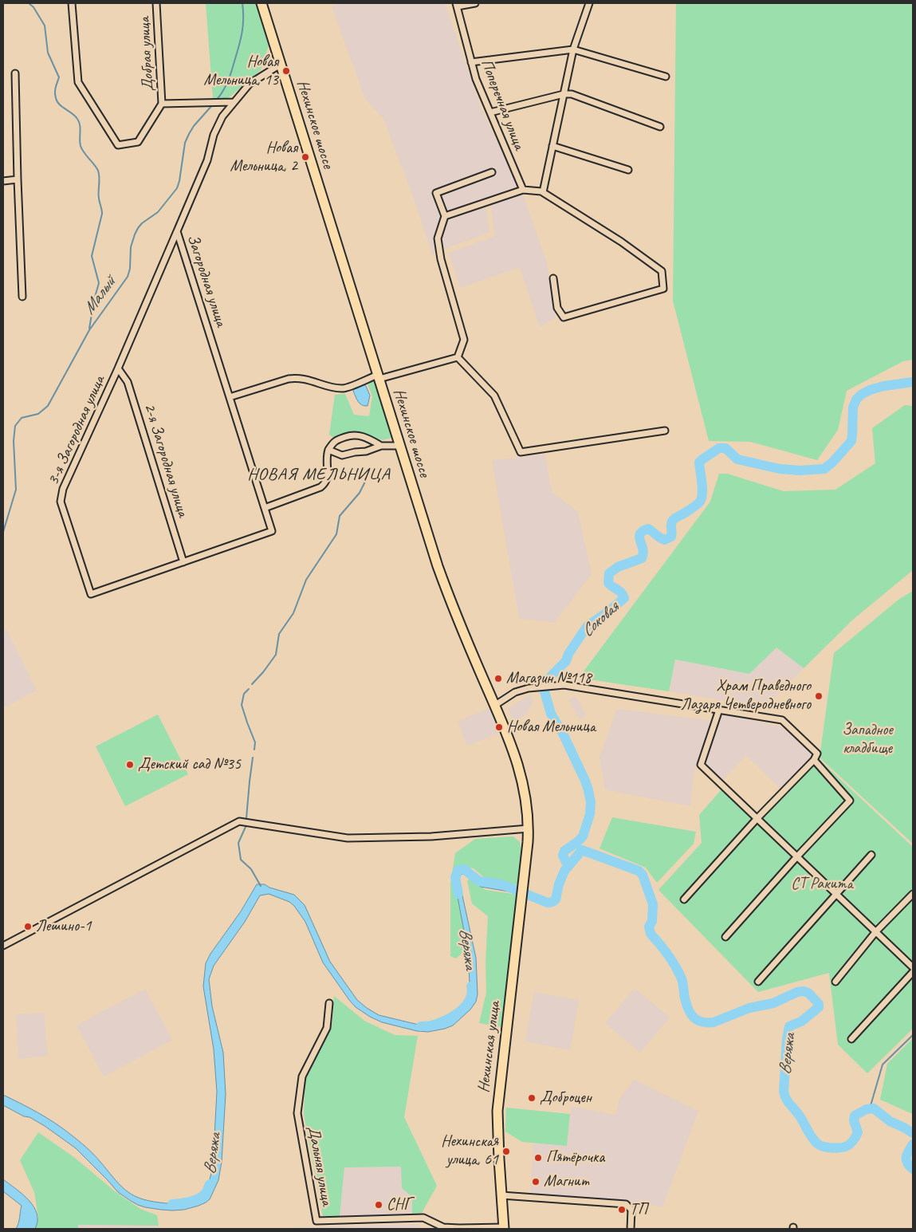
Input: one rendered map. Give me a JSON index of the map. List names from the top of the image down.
{
  "streets": {
    "main road": ["Нехинское шоссе", "Нехинская улица"],
    "street": [
      "Добрая улица",
      "Поперечная улица",
      "Загородная улица",
      "3-я Загородная улица",
      "2-я Загородная улица",
      "Дальняя улица"
    ]
  },
  "crossings": [
    ["Нехинское шоссе", "Загородная улица"],
    ["Нехинское шоссе", "Нехинская улица"],
    ["Загородная улица", "3-я Загородная улица"],
    ["Загородная улица", "2-я Загородная улица"],
    ["3-я Загородная улица", "2-я Загородная улица"],
    ["Нехинская улица", "Дальняя улица"]
  ],
  "districts": ["НОВАЯ МЕЛЬНИЦА"],
  "water": ["Малый", "Соковая", "Веряжа"],
  "parks": ["Западное кладбище", "СТ Ракита"],
  "places": [
    "Новая Мельница, 13",
    "Новая Мельница, 2",
    "Магазин №118",
    "Храм Праведного Лазаря Четверодневного",
    "Новая Мельница",
    "Детский сад №35",
    "Лешино-1",
    "Доброцен",
    "Нехинская улица, 61",
    "Пятёрочка",
    "Магнит",
    "СНГ",
    "ТП"
  ]
}
